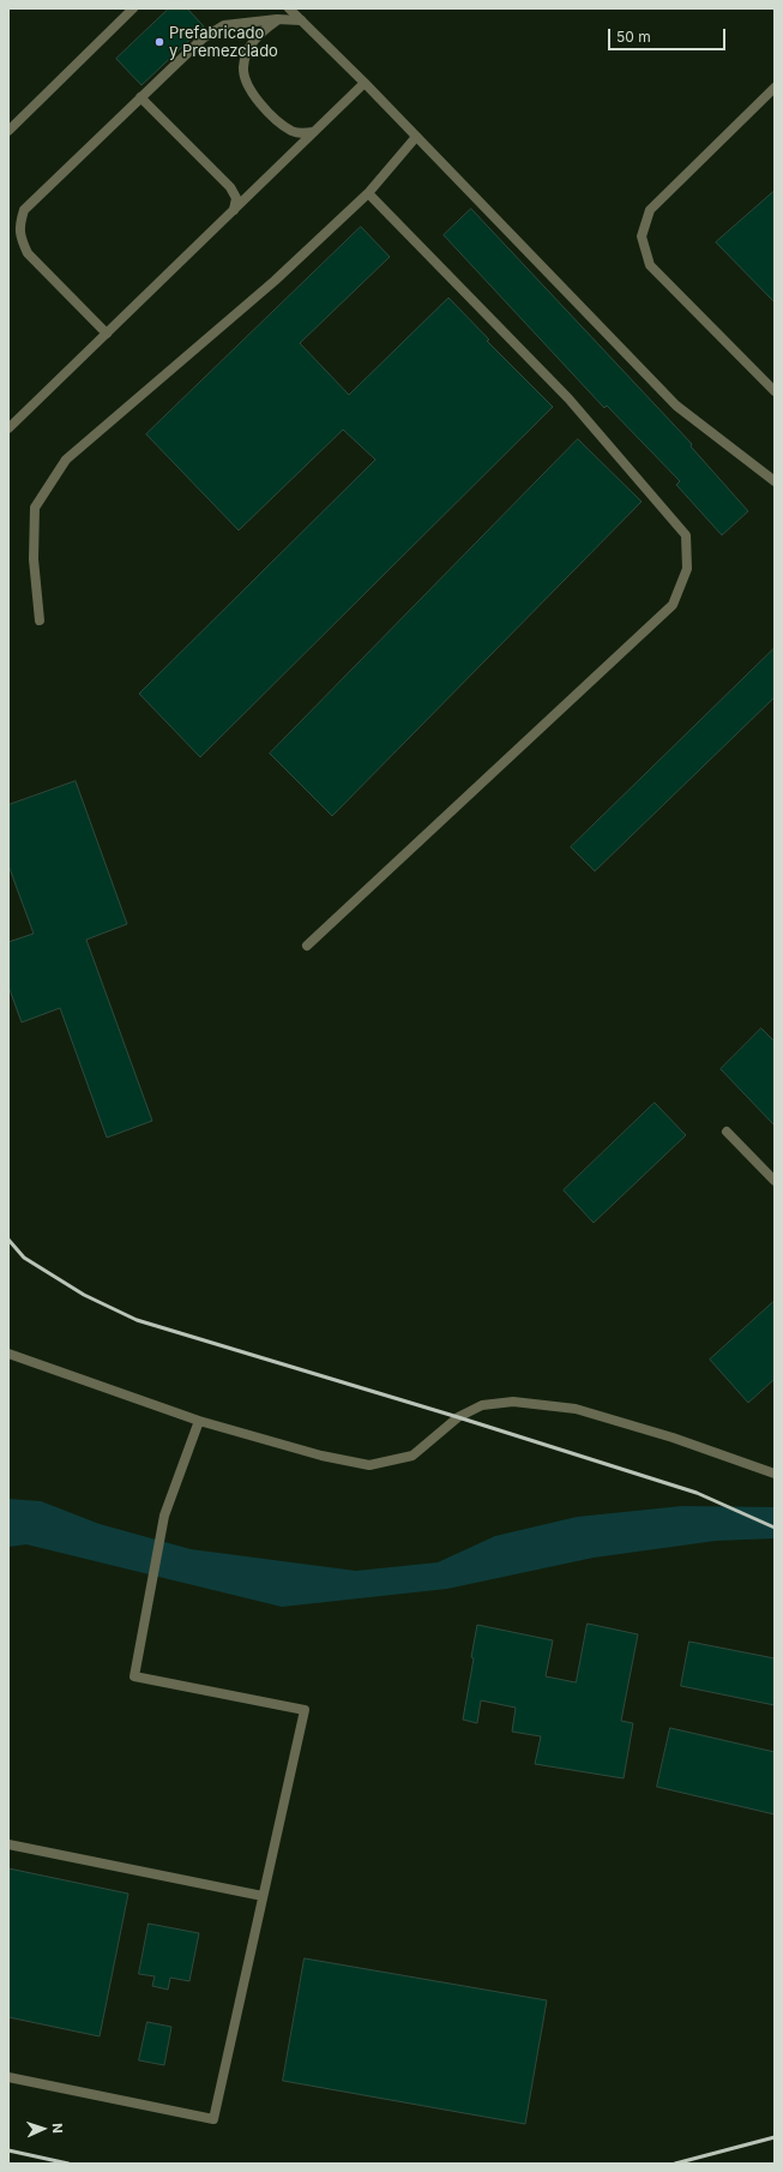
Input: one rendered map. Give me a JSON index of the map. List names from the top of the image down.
{
  "places": ["Prefabricado y Premezclado"],
  "scale_bar": "50 m",
  "north": "right"
}
